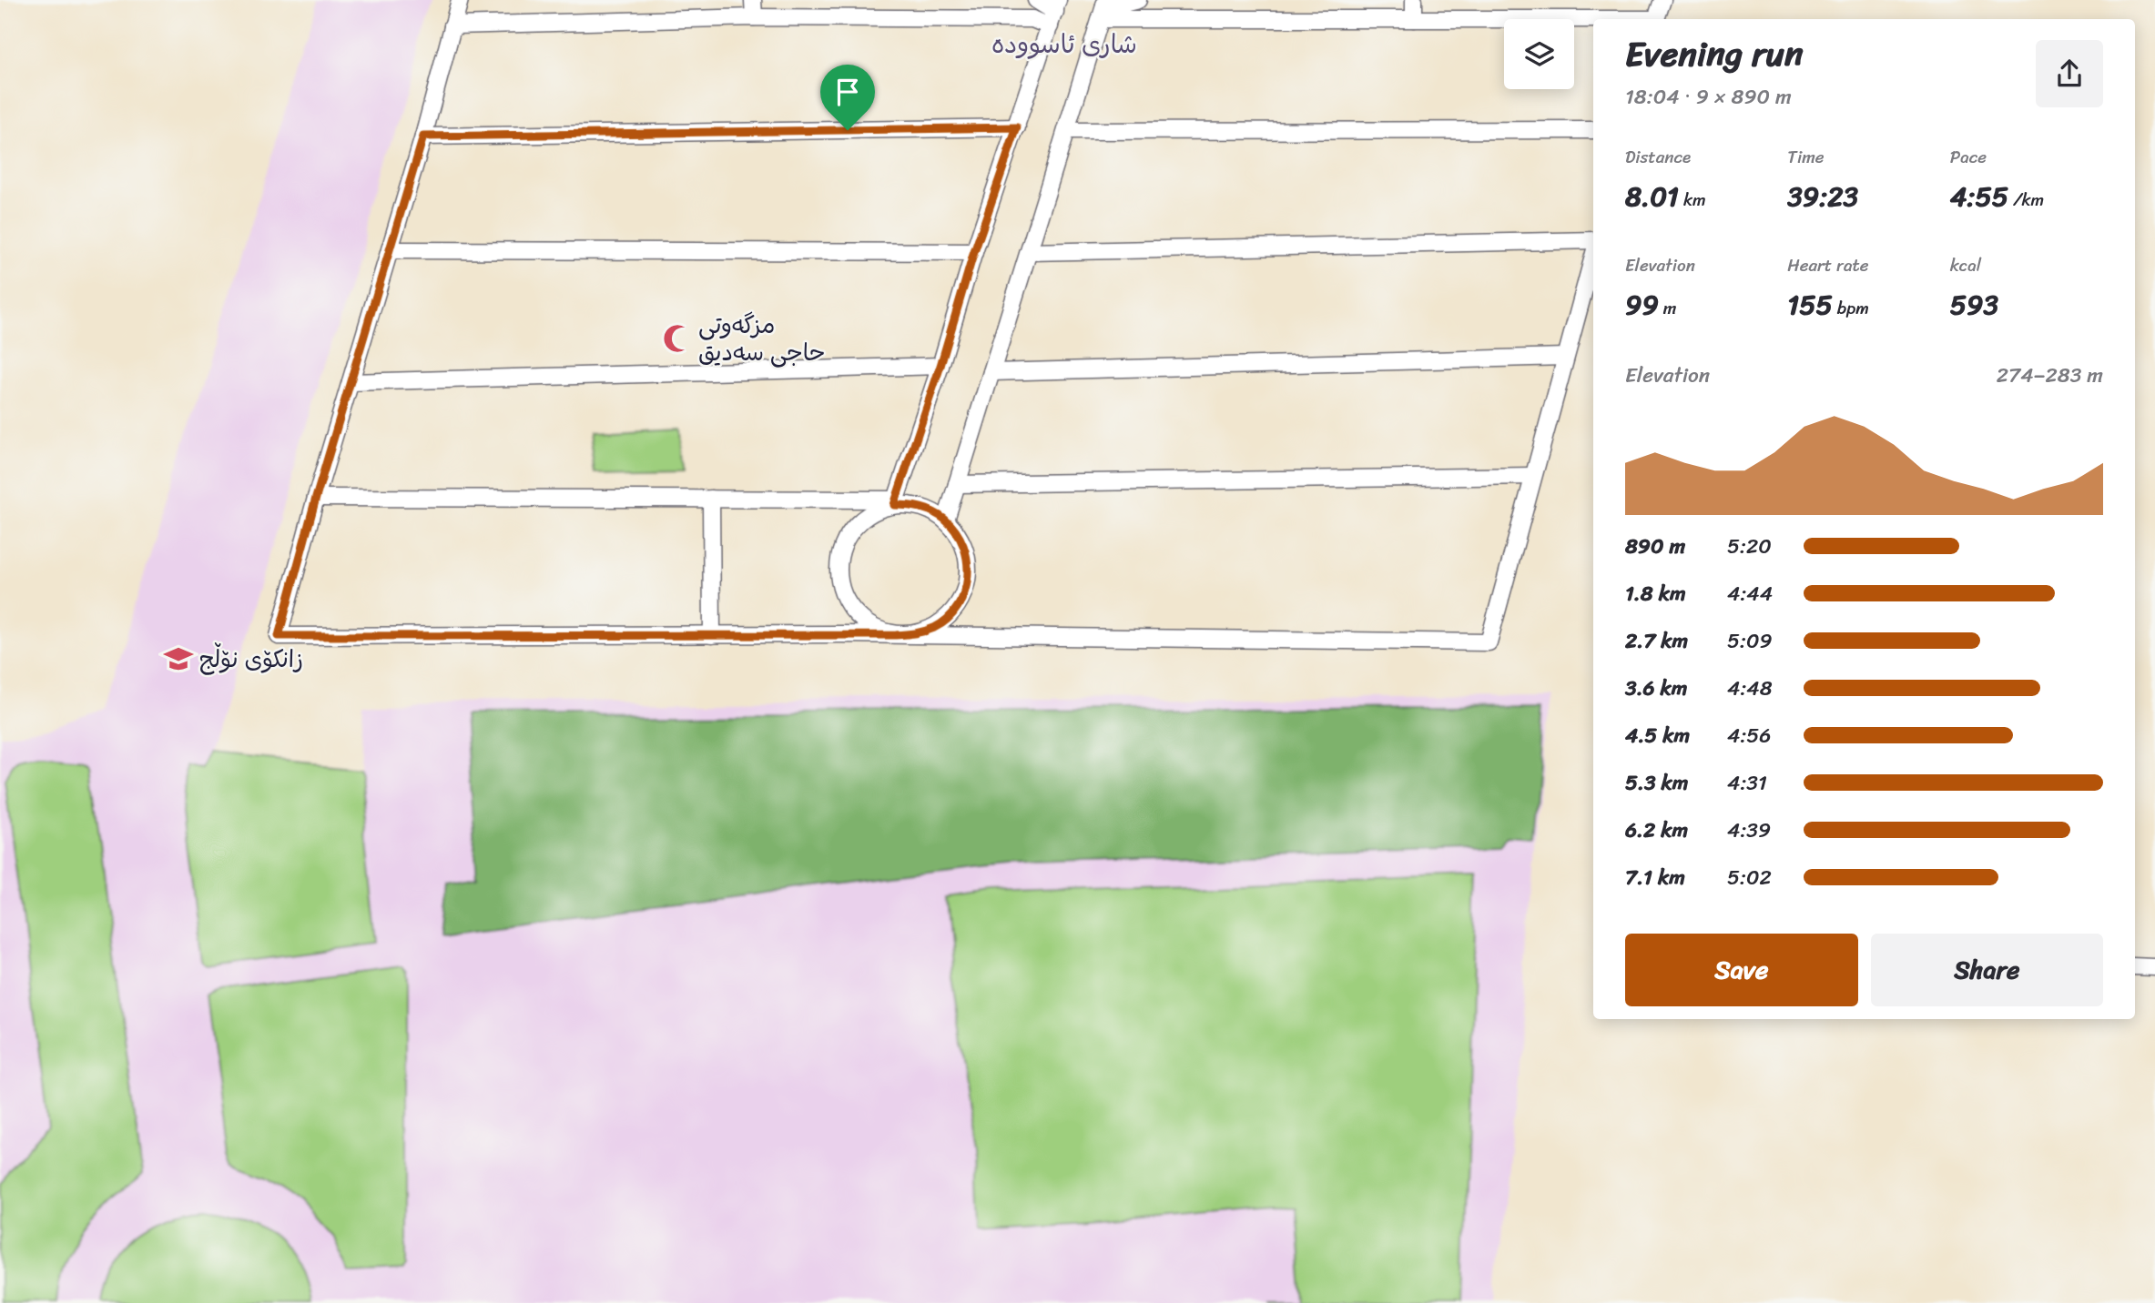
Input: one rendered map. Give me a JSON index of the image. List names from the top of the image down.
{
  "districts": ["شاری ئاسوودە"],
  "places": {
    "mosque": ["مزگەوتی حاجی سەدیق"],
    "school or university": ["زانکۆی نۆڵج"]
  },
  "page": {
    "heading": ["Evening run", "18:04 · 9 × 890 m"],
    "stats": [
      ["Distance", "8.01 km"],
      ["Time", "39:23"],
      ["Pace", "4:55 /km"],
      ["Elevation", "99 m"],
      ["Heart rate", "155 bpm"],
      ["kcal", "593"]
    ],
    "chart": ["Elevation", "274–283 m"],
    "list": [
      {
        "name": "890 m",
        "note": "5:20"
      },
      {
        "name": "1.8 km",
        "note": "4:44"
      },
      {
        "name": "2.7 km",
        "note": "5:09"
      },
      {
        "name": "3.6 km",
        "note": "4:48"
      },
      {
        "name": "4.5 km",
        "note": "4:56"
      },
      {
        "name": "5.3 km",
        "note": "4:31"
      },
      {
        "name": "6.2 km",
        "note": "4:39"
      },
      {
        "name": "7.1 km",
        "note": "5:02"
      }
    ],
    "buttons": ["Save", "Share"]
  }
}
